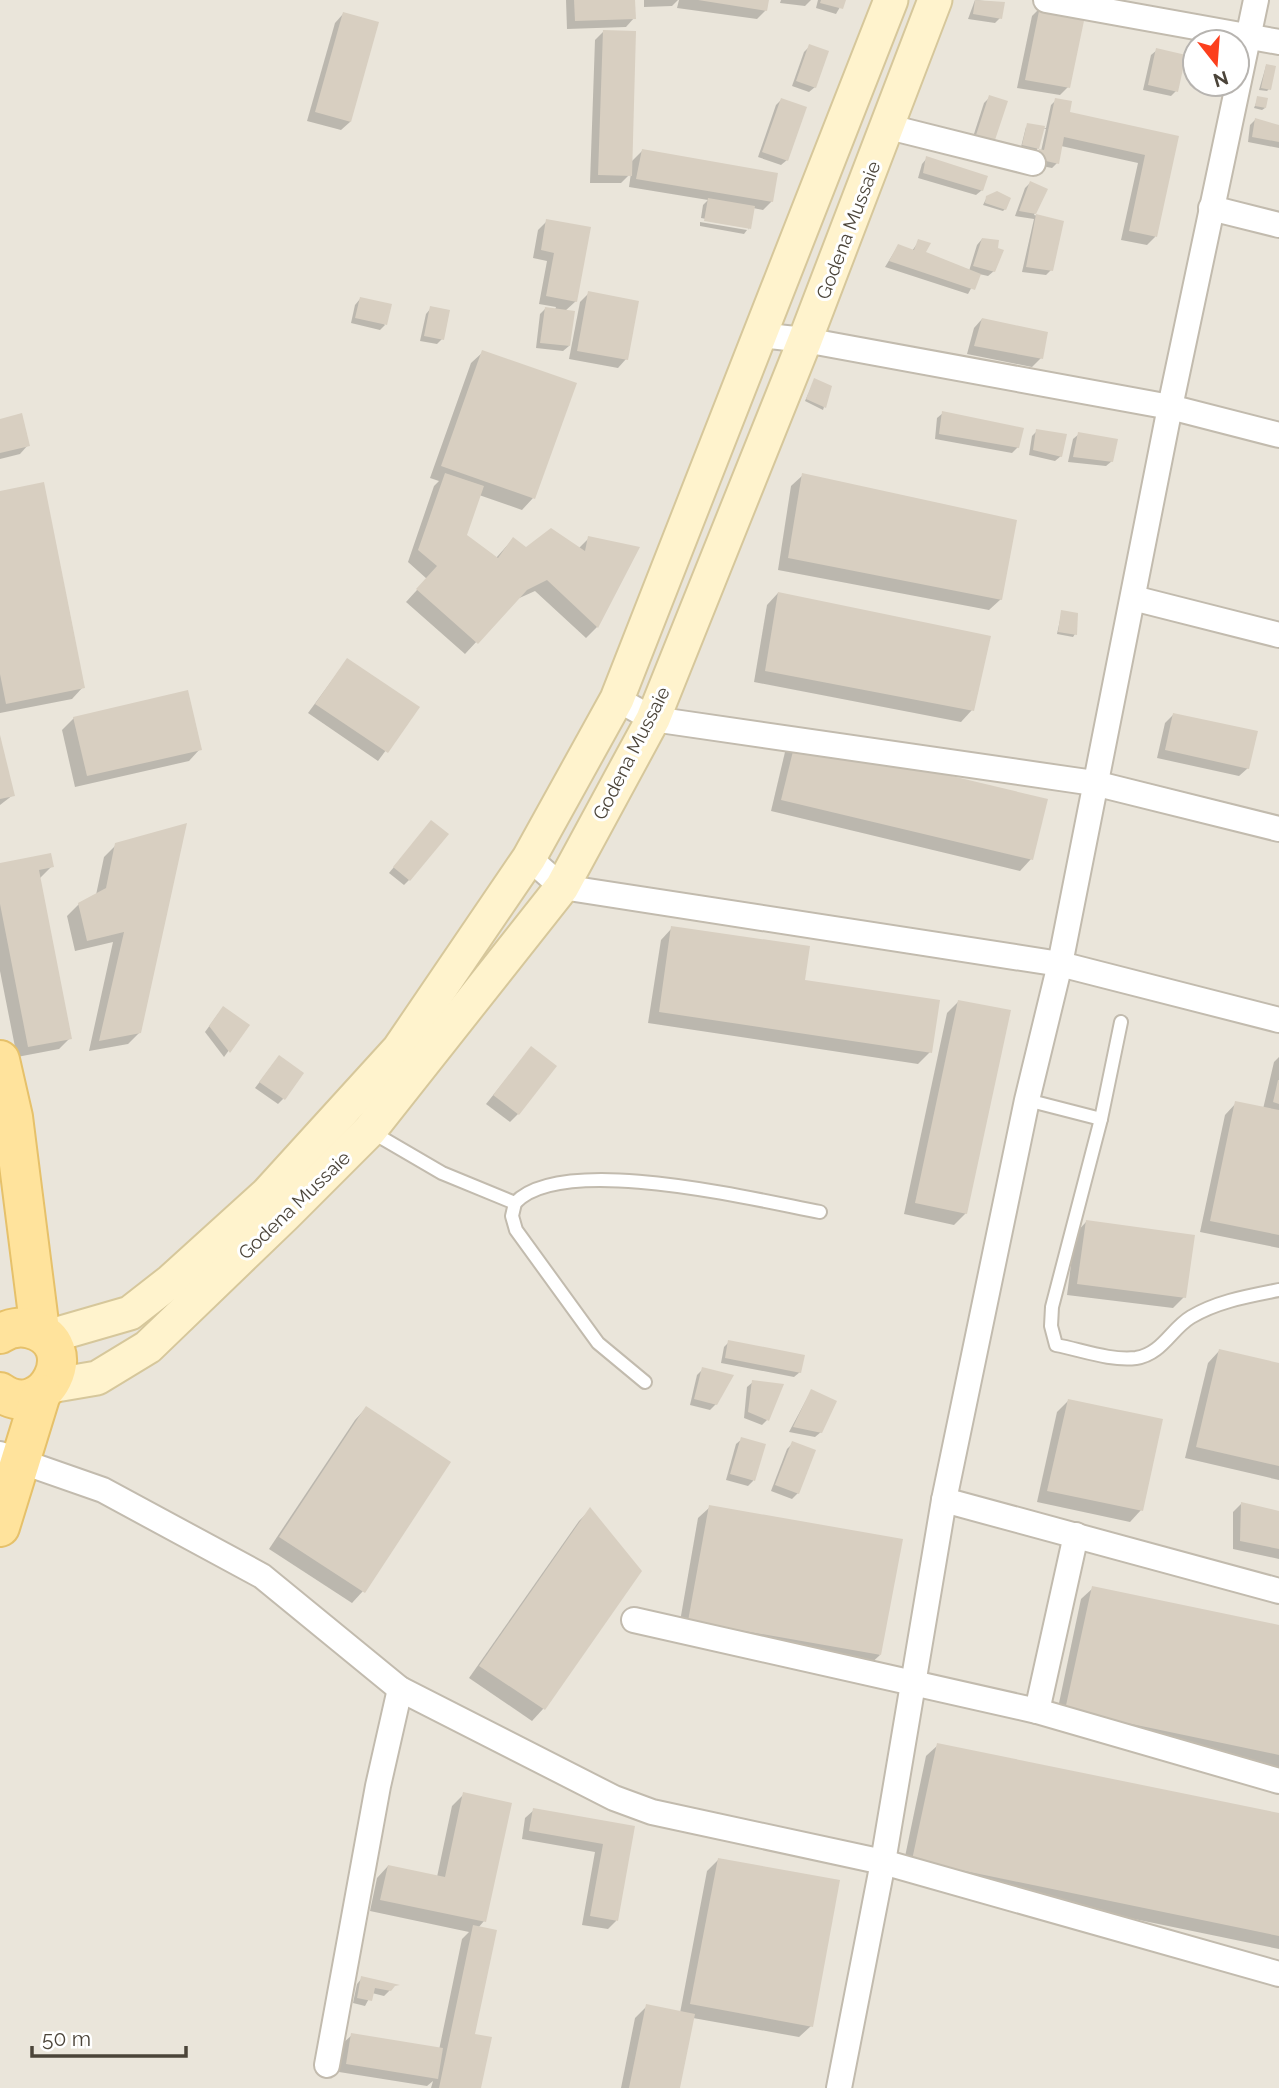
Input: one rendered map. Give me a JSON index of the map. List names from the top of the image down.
{
  "streets": {
    "street": ["Godena Mussaie"]
  },
  "scale_bar": "50 m",
  "north": "bottom"
}
